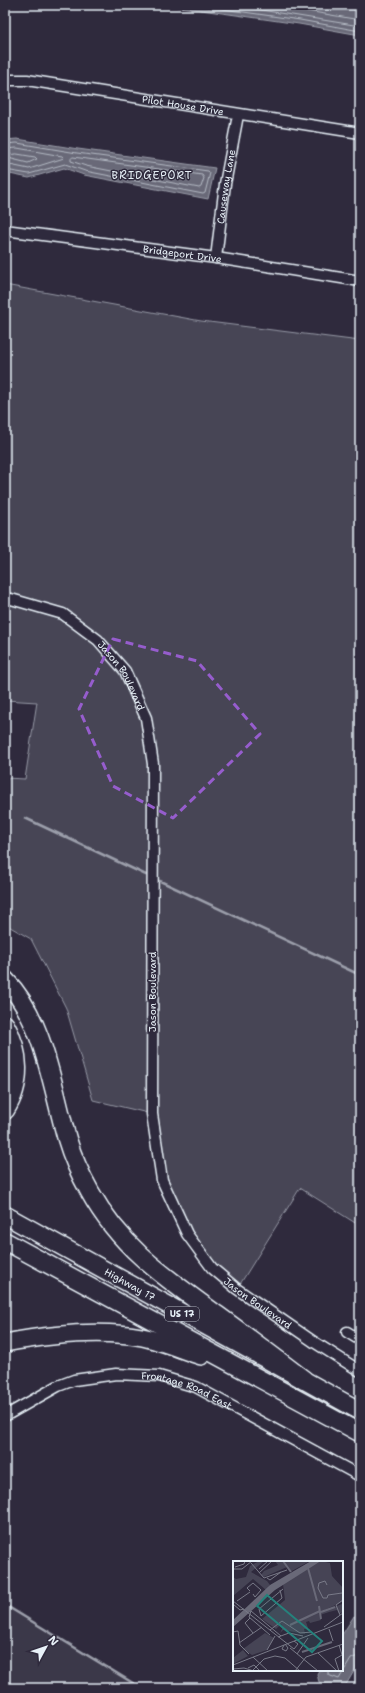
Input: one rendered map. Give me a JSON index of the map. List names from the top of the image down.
{
  "streets": {
    "highway": ["Highway 17", "US 17"],
    "street": [
      "Pilot House Drive",
      "Causeway Lane",
      "Bridgeport Drive",
      "Jason Boulevard",
      "Frontage Road East"
    ]
  },
  "crossings": [
    ["Pilot House Drive", "Causeway Lane"],
    ["Causeway Lane", "Bridgeport Drive"]
  ],
  "districts": ["BRIDGEPORT"],
  "north": "top right"
}
